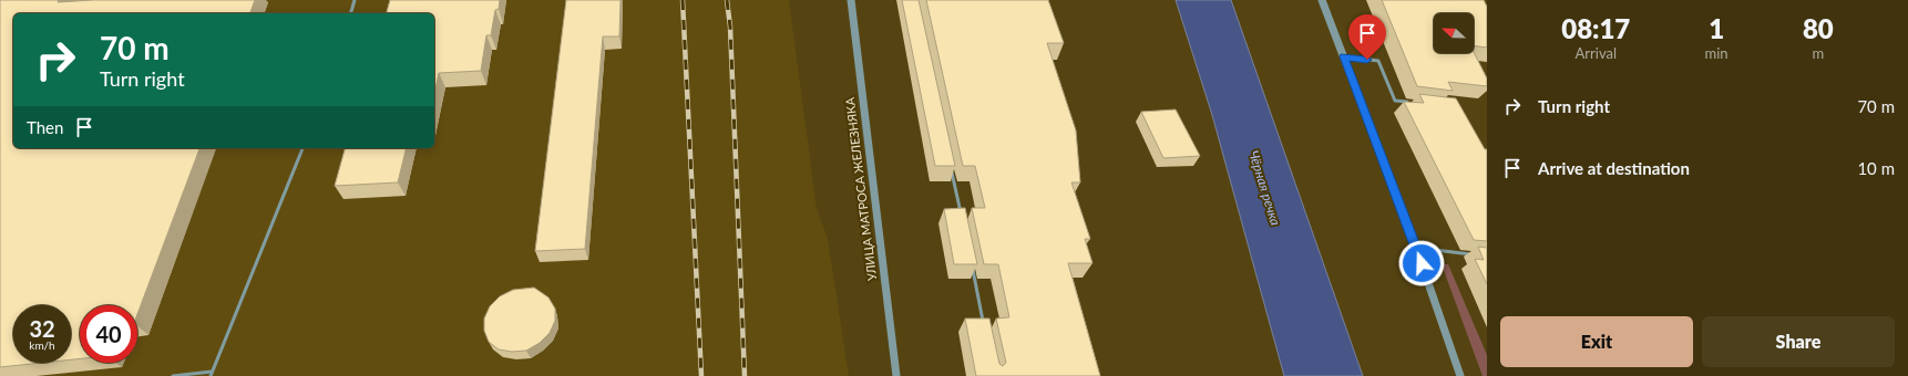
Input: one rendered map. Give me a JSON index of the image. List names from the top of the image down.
{
  "streets": {
    "street": ["УЛИЦА МАТРОСА ЖЕЛЕЗНЯКА"]
  },
  "water": ["Чёрная речка"],
  "north": "left",
  "page": {
    "eta": [
      "08:17",
      "Arrival",
      "1",
      "min",
      "80",
      "m"
    ],
    "turn": ["70 m", "Turn right"],
    "list": [
      {
        "name": "Turn right",
        "value": "70 m"
      },
      {
        "name": "Arrive at destination",
        "value": "10 m"
      }
    ],
    "then": "Then",
    "speed": "32 km/h",
    "limit": "40",
    "buttons": ["Exit", "Share"]
  }
}
